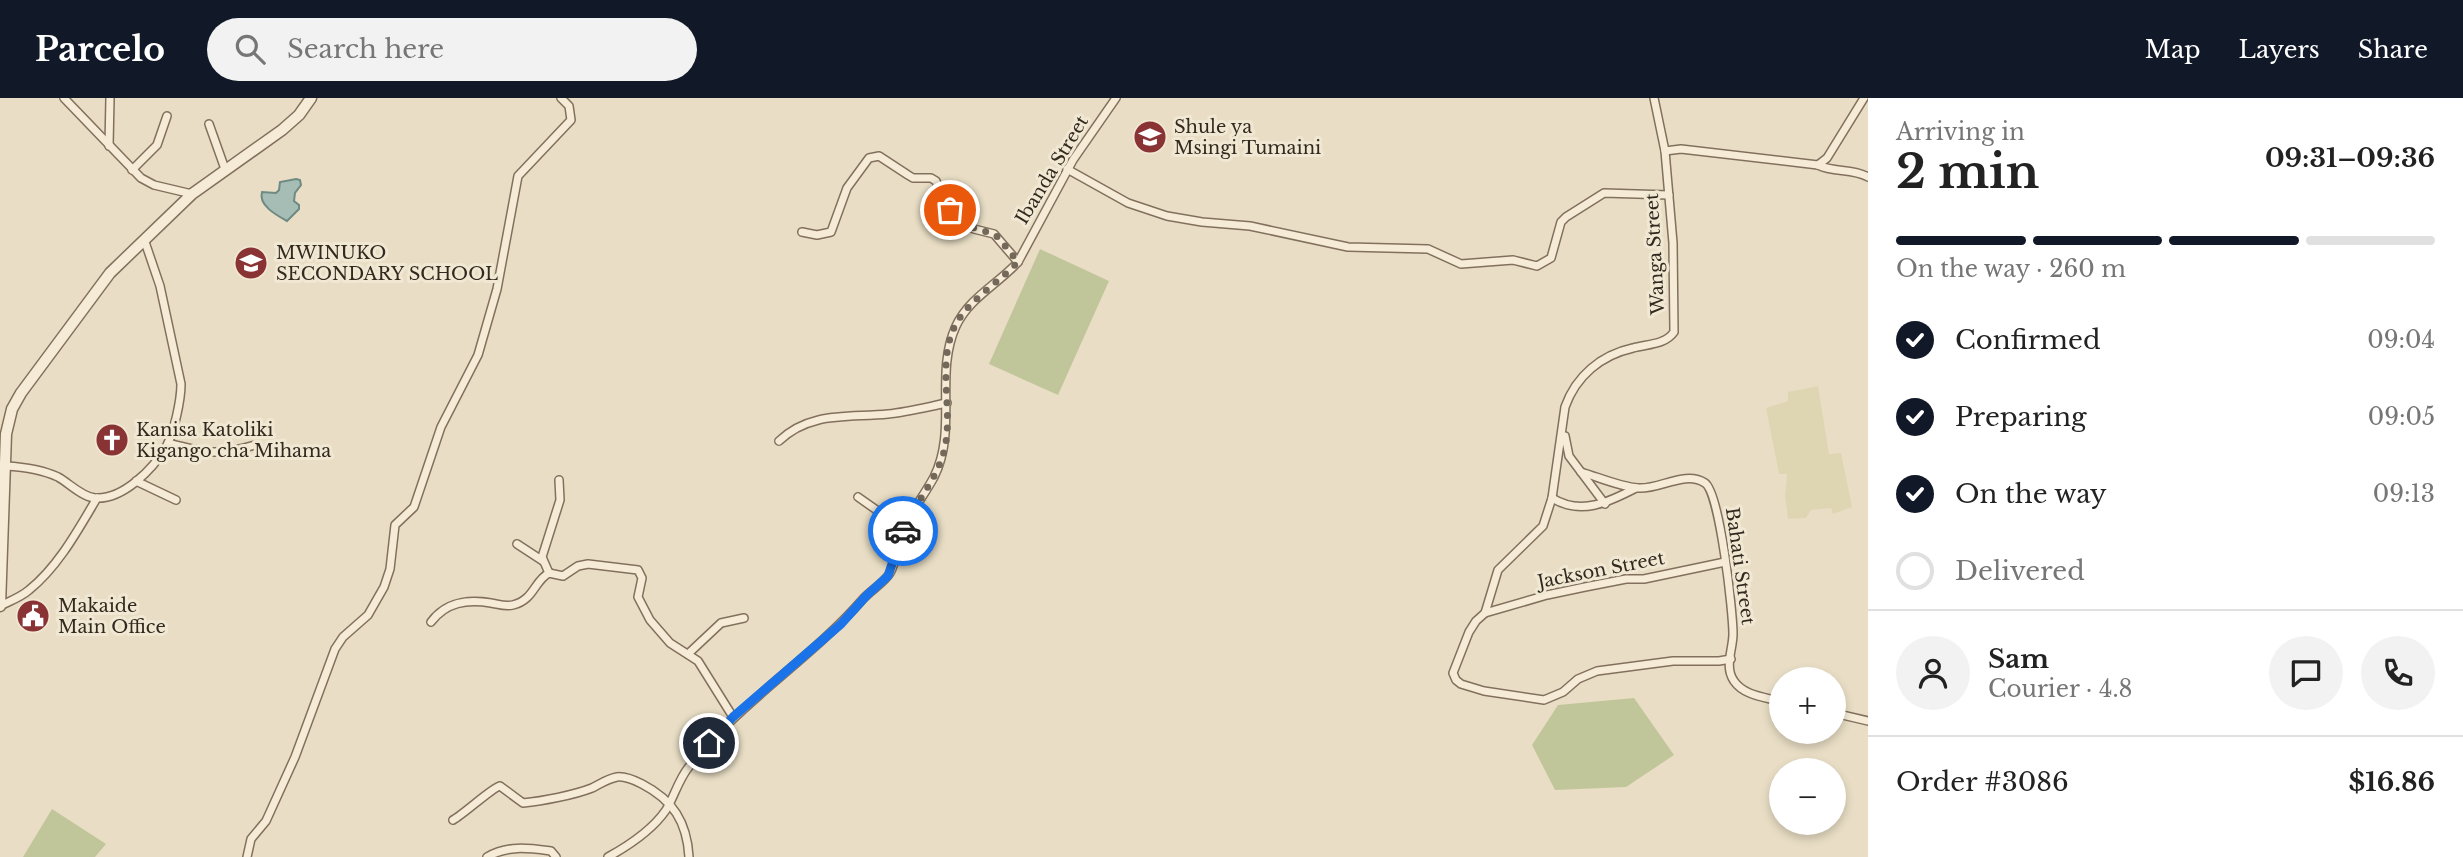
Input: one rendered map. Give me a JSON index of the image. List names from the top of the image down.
{
  "streets": {
    "street": [
      "Ibanda Street",
      "Wanga Street",
      "Bahati Street",
      "Jackson Street"
    ]
  },
  "crossings": [
    ["Wanga Street", "Bahati Street"],
    ["Wanga Street", "Jackson Street"],
    ["Bahati Street", "Jackson Street"]
  ],
  "places": {
    "school or university": ["Shule ya Msingi Tumaini", "MWINUKO SECONDARY SCHOOL"],
    "church": ["Kanisa Katoliki Kigango cha Mihama"],
    "public building": ["Makaide Main Office"]
  },
  "page": {
    "header": "Parcelo",
    "search": "Search here",
    "nav": ["Map", "Layers", "Share"],
    "heading": ["2 min", "Arriving in", "09:31–09:36"],
    "panel": [
      "Sam",
      "Courier · 4.8",
      "Order #3086",
      "$16.86"
    ],
    "bar": "On the way · 260 m",
    "list": [
      ["Confirmed", "09:04"],
      ["Preparing", "09:05"],
      ["On the way", "09:13"],
      "Delivered"
    ],
    "map_buttons": ["+", "−"]
  }
}
